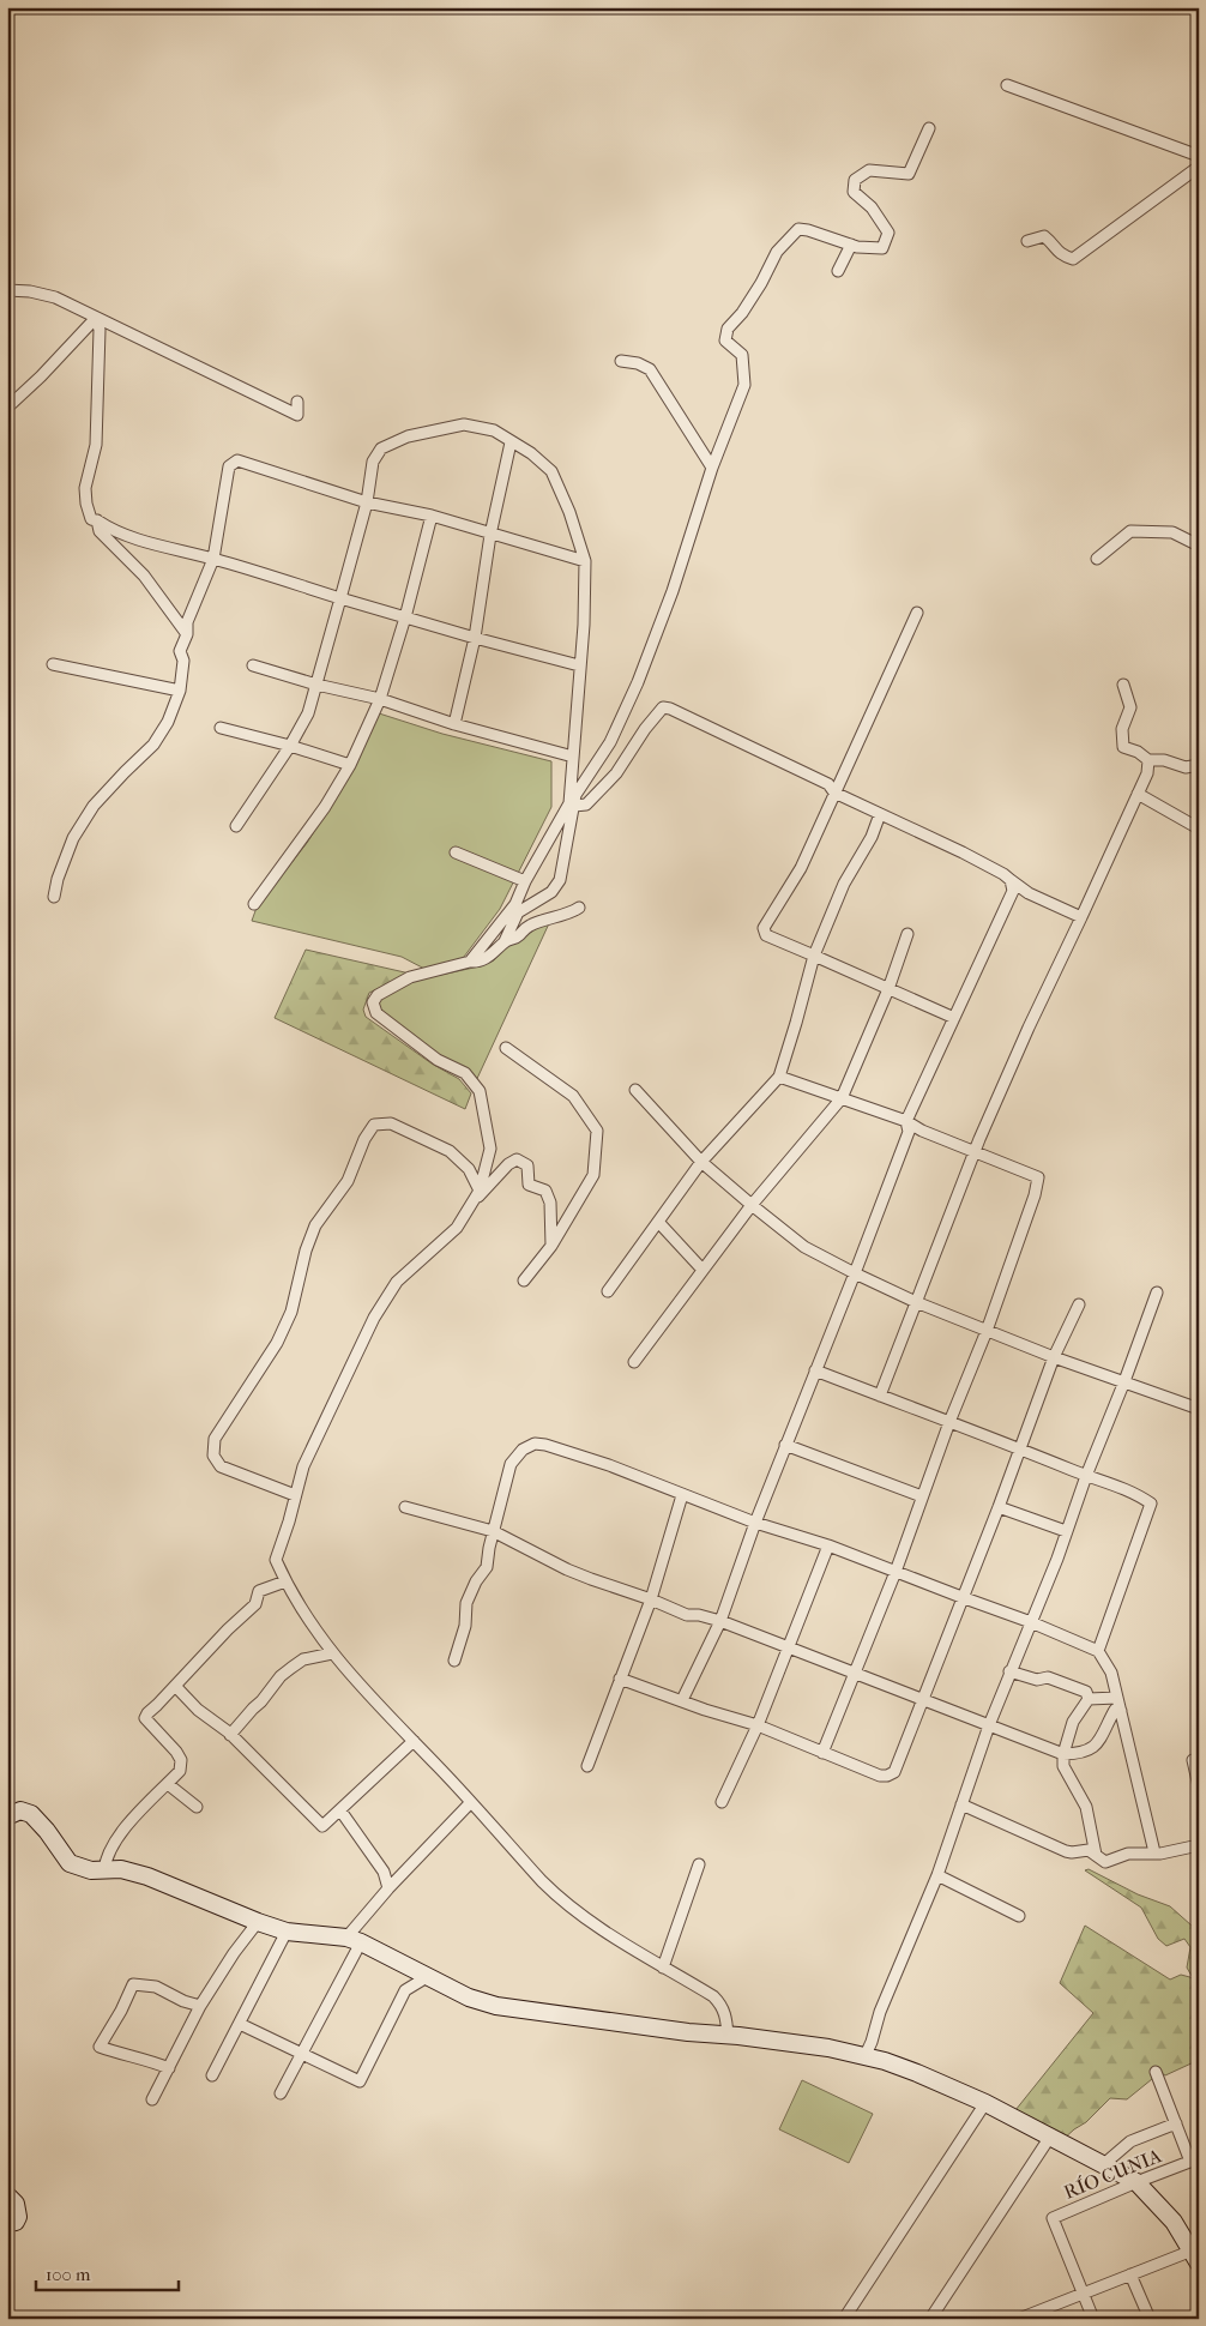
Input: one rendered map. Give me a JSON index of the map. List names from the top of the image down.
{
  "streets": {
    "street": ["RÍO CUNIA"]
  },
  "scale_bar": "100 m"
}
